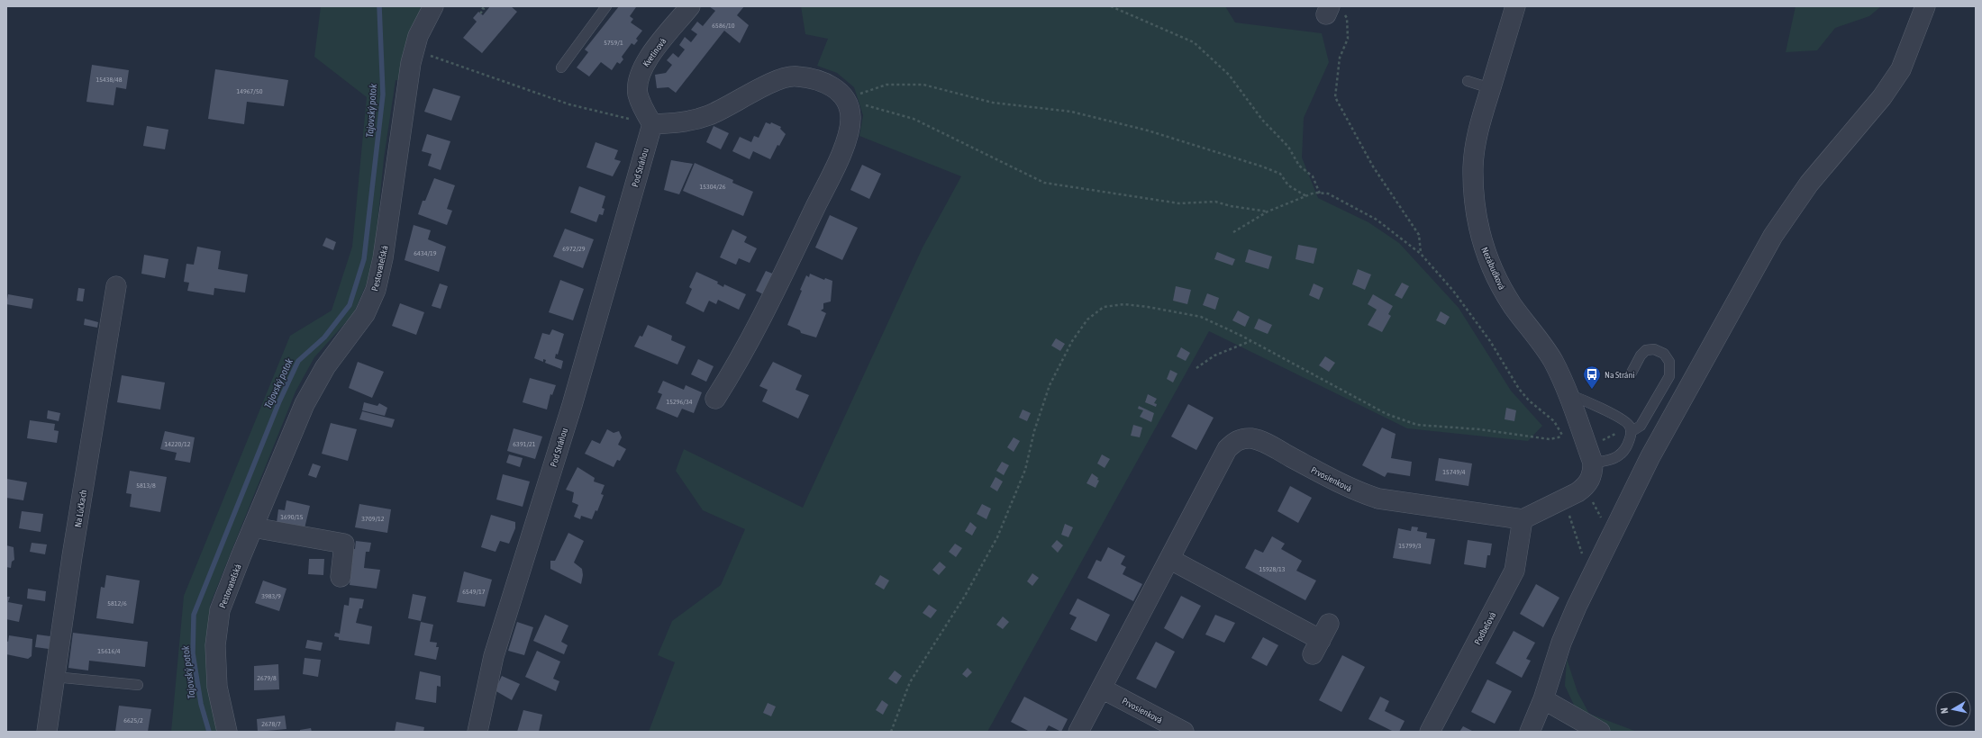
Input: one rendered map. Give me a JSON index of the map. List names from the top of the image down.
{
  "streets": {
    "street": [
      "Kvetinová",
      "Pod Stráňou",
      "Pestovateľská",
      "Nezábudková",
      "Prvosienková",
      "Na Lúčkach",
      "Podbeľová"
    ]
  },
  "crossings": [
    ["Kvetinová", "Pod Stráňou"],
    ["Prvosienková", "Podbeľová"]
  ],
  "water": ["Tajovský potok"],
  "places": {
    "bus stop": ["Na Stráni"]
  },
  "house_numbers": [
    "6586/10",
    "5759/1",
    "15438/48",
    "14967/50",
    "15304/26",
    "6972/29",
    "6434/19",
    "15296/34",
    "14220/12",
    "6391/21",
    "15749/4",
    "5813/8",
    "1690/15",
    "3709/12",
    "15799/3",
    "15928/13",
    "6549/17",
    "3983/9",
    "5812/6",
    "15616/4",
    "2679/8",
    "6625/2",
    "2678/7"
  ],
  "north": "left"
}
